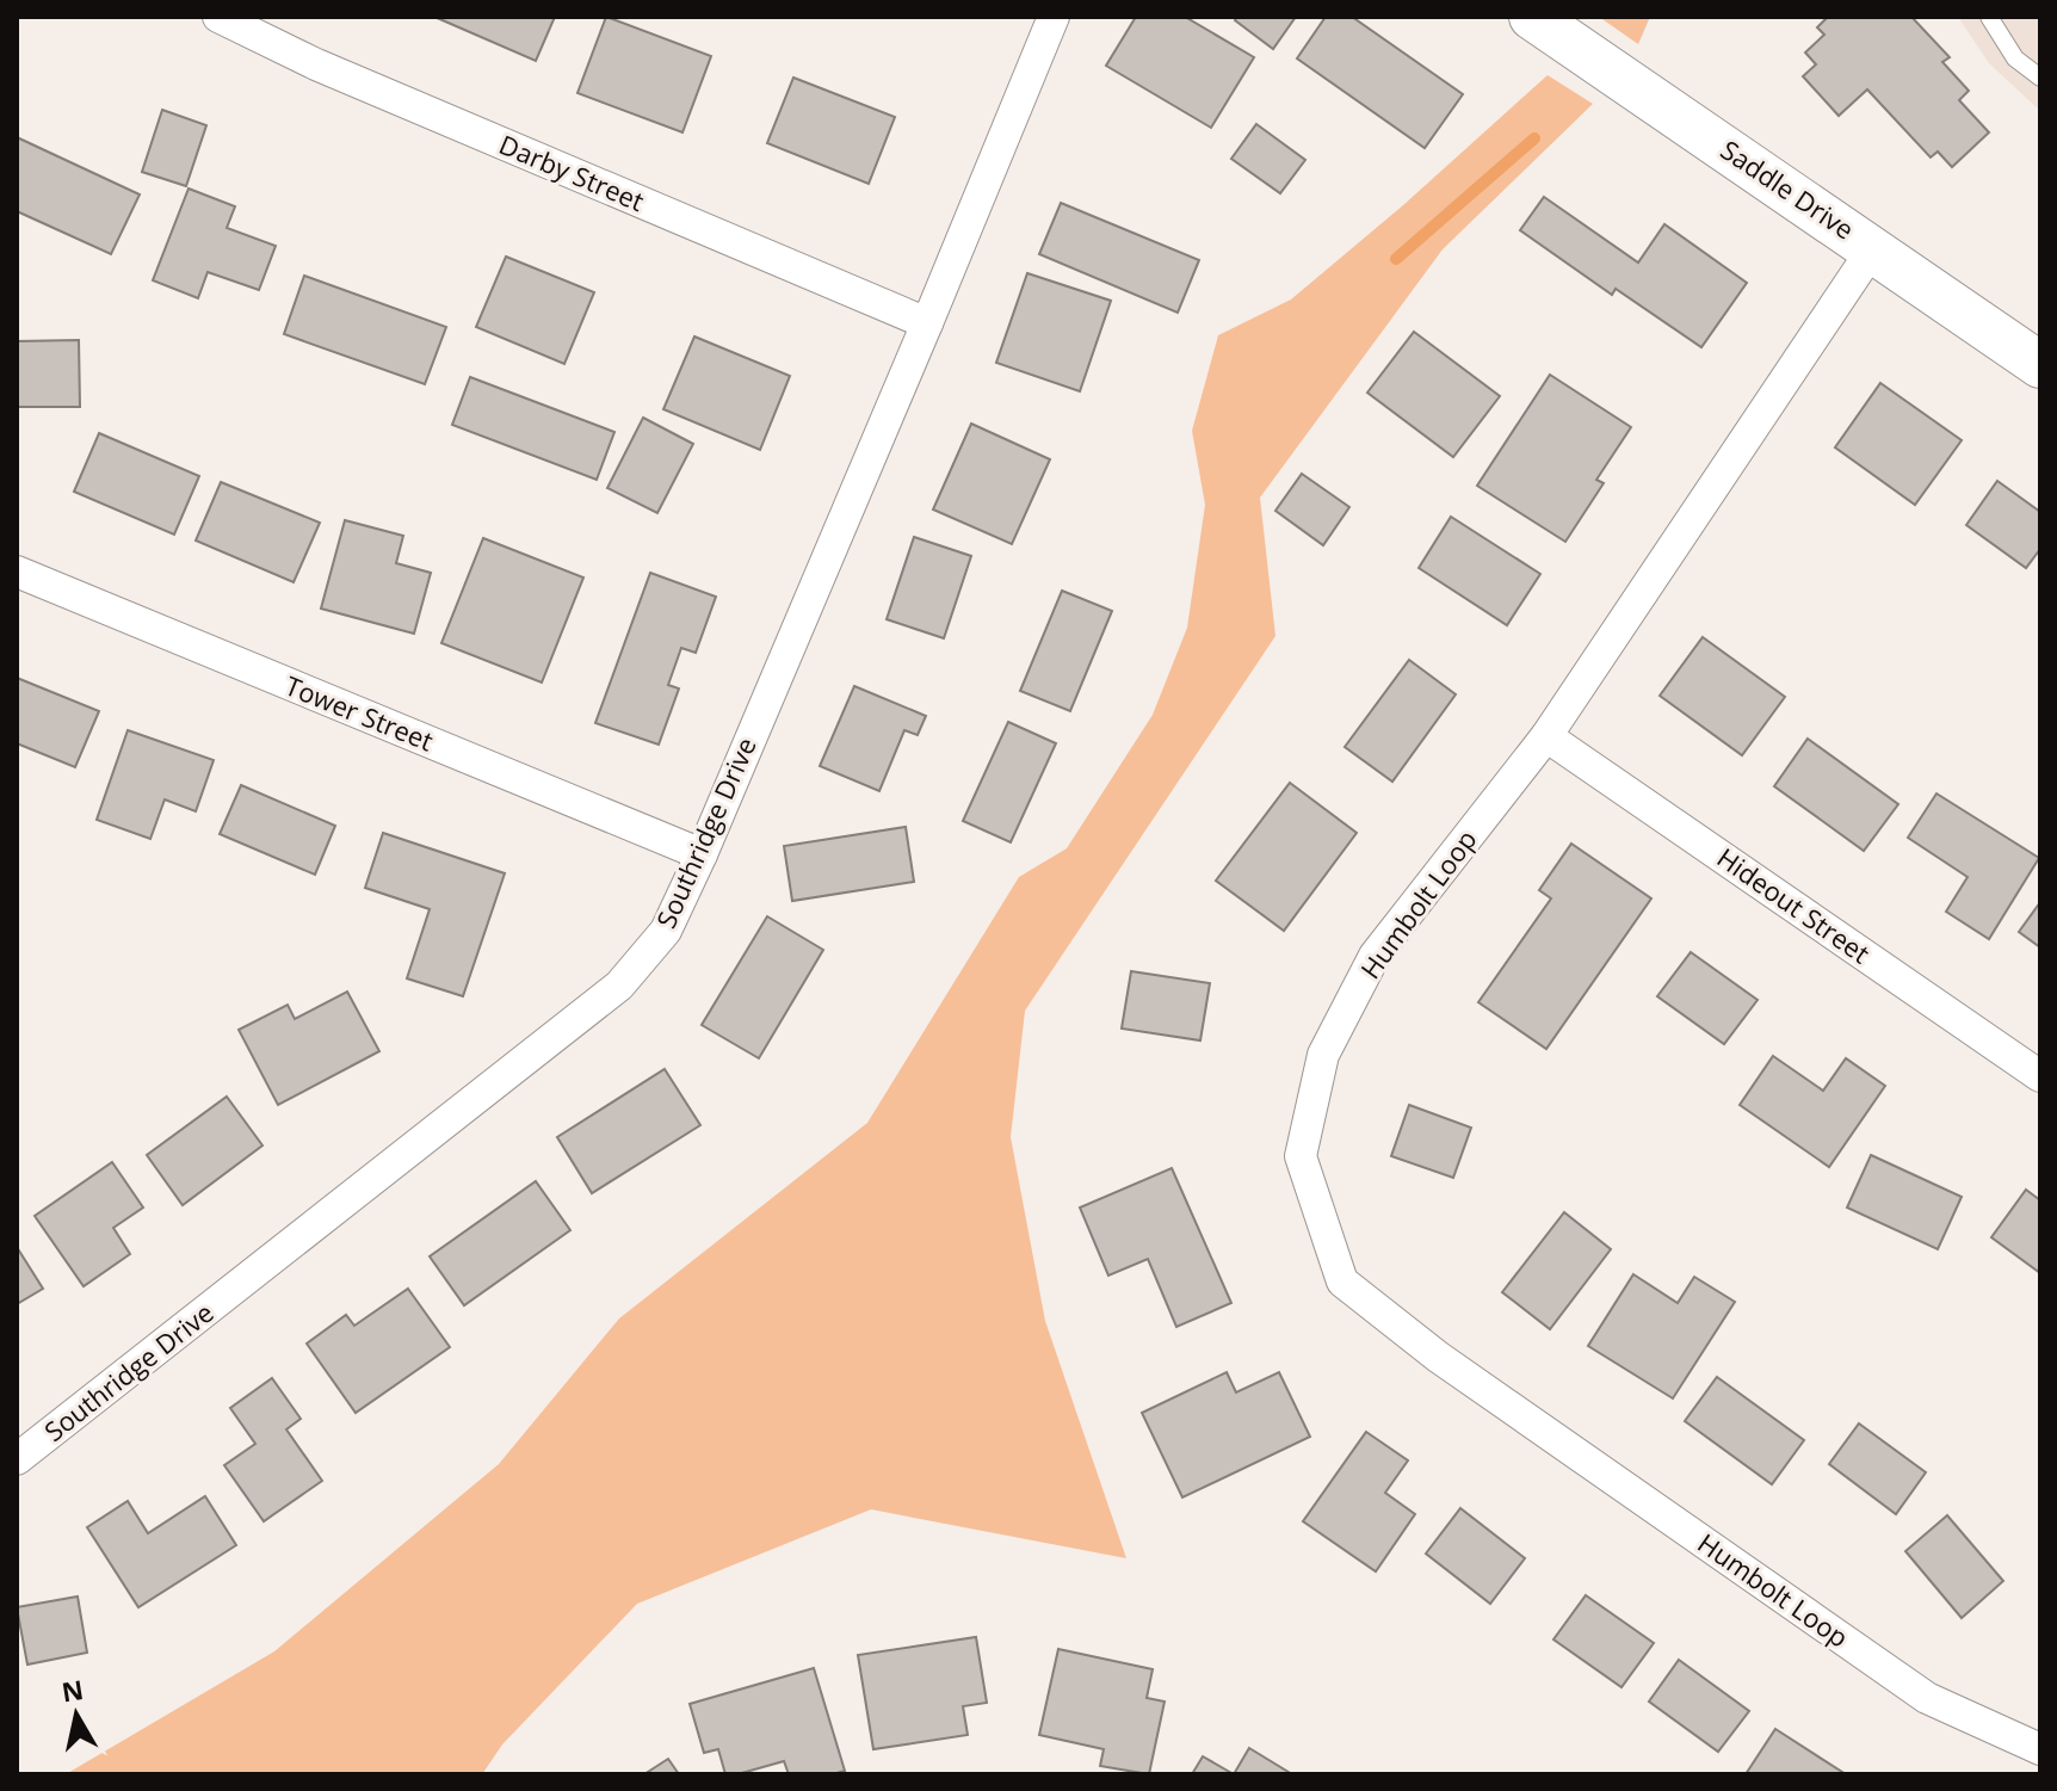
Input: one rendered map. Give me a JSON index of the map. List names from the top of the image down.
{
  "streets": {
    "street": [
      "Darby Street",
      "Saddle Drive",
      "Tower Street",
      "Southridge Drive",
      "Humbolt Loop",
      "Hideout Street"
    ]
  },
  "crossings": [
    ["Darby Street", "Southridge Drive"],
    ["Saddle Drive", "Humbolt Loop"],
    ["Tower Street", "Southridge Drive"],
    ["Humbolt Loop", "Hideout Street"]
  ],
  "north": "top"
}
